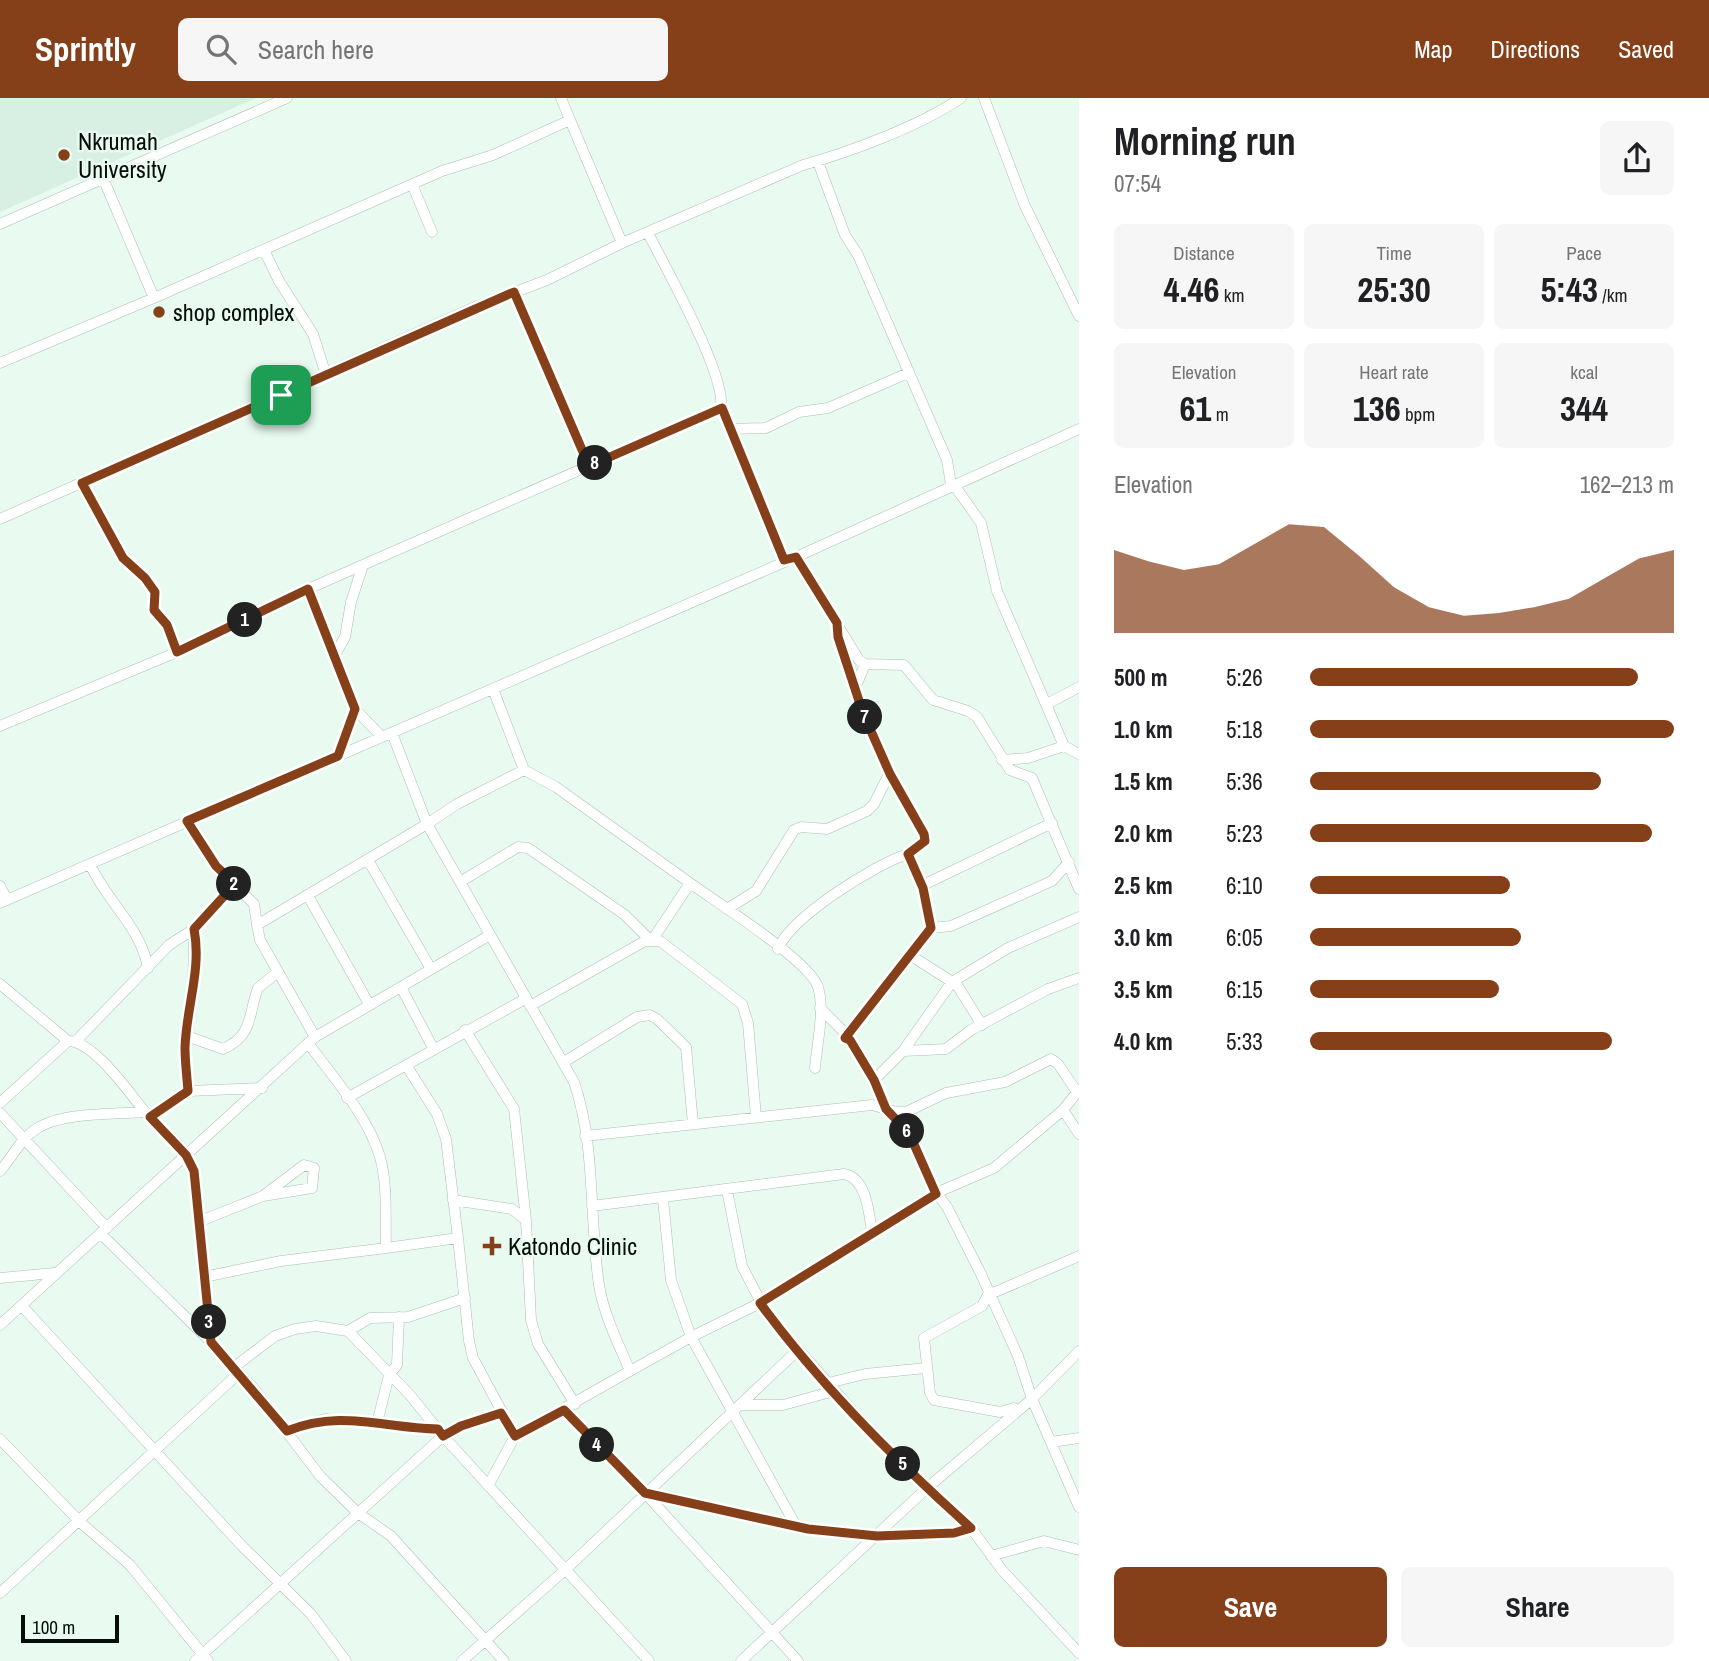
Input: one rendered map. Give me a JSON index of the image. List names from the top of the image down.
{
  "places": {
    "other": ["Nkrumah University", "shop complex"],
    "health": ["Katondo Clinic"]
  },
  "scale_bar": "100 m",
  "page": {
    "header": "Sprintly",
    "search": "Search here",
    "nav": ["Map", "Directions", "Saved"],
    "heading": ["Morning run", "07:54"],
    "stats": [
      ["Distance", "4.46 km"],
      ["Time", "25:30"],
      ["Pace", "5:43 /km"],
      ["Elevation", "61 m"],
      ["Heart rate", "136 bpm"],
      ["kcal", "344"]
    ],
    "pins": [
      "8",
      "1",
      "7",
      "2",
      "6",
      "3",
      "4",
      "5"
    ],
    "chart": ["Elevation", "162–213 m"],
    "list": [
      {
        "name": "500 m",
        "note": "5:26"
      },
      {
        "name": "1.0 km",
        "note": "5:18"
      },
      {
        "name": "1.5 km",
        "note": "5:36"
      },
      {
        "name": "2.0 km",
        "note": "5:23"
      },
      {
        "name": "2.5 km",
        "note": "6:10"
      },
      {
        "name": "3.0 km",
        "note": "6:05"
      },
      {
        "name": "3.5 km",
        "note": "6:15"
      },
      {
        "name": "4.0 km",
        "note": "5:33"
      }
    ],
    "buttons": ["Save", "Share"],
    "scale": "100 m"
  }
}
